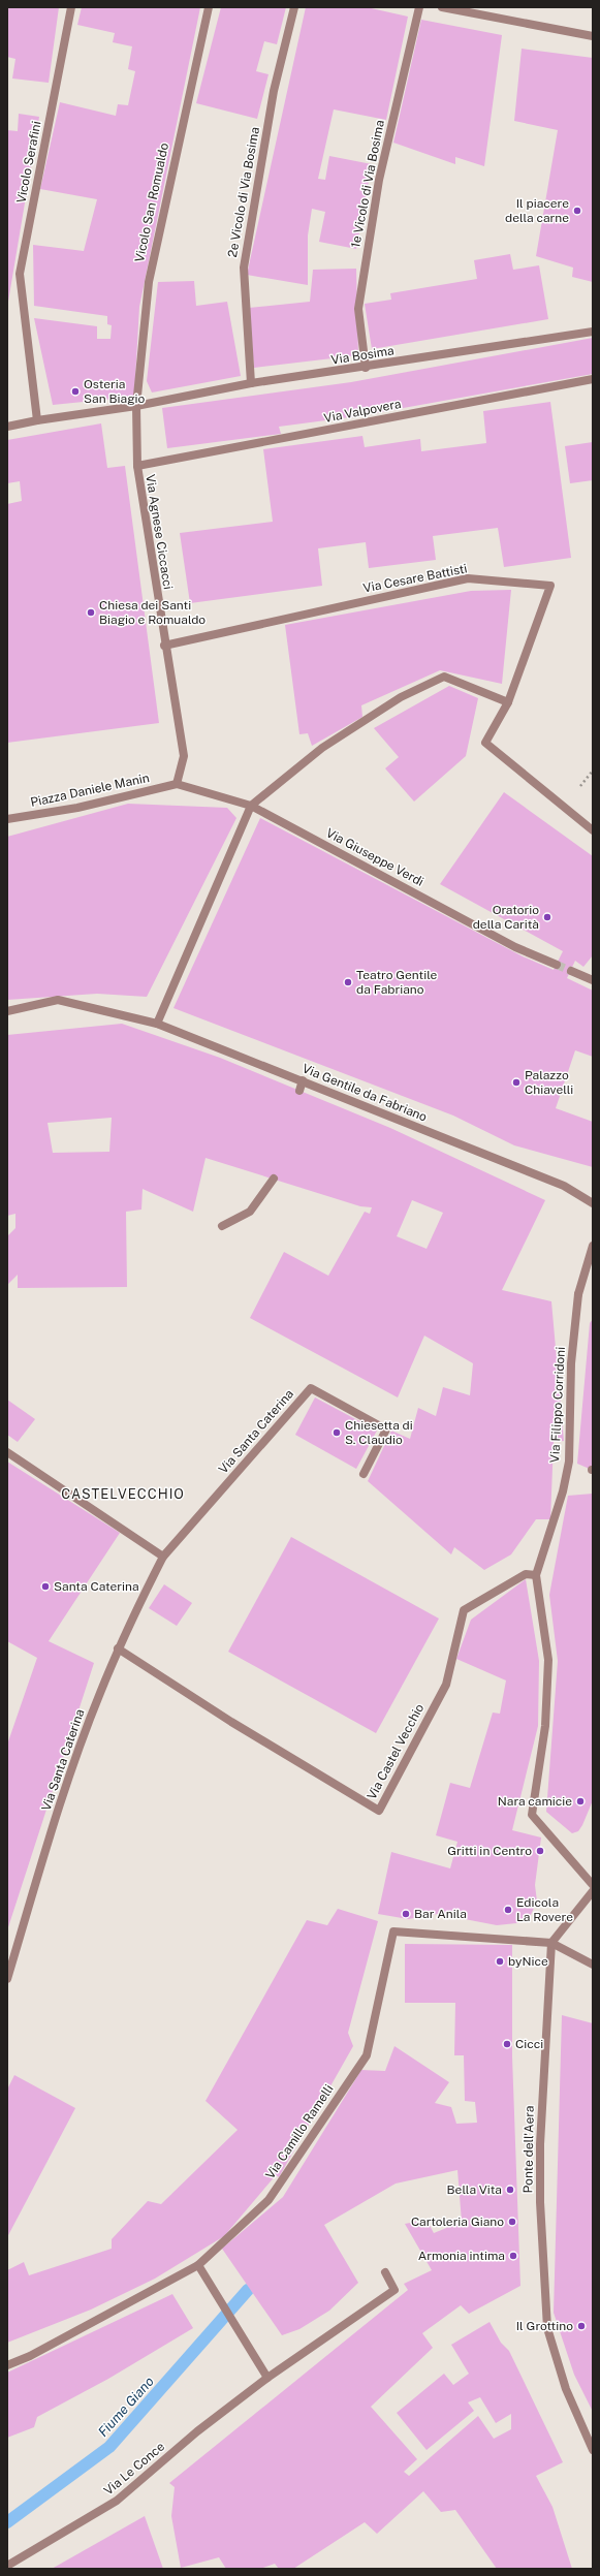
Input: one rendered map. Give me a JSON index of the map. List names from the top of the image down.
{
  "streets": {
    "street": [
      "Vicolo Serafini",
      "1e Vicolo di Via Bosima",
      "2e Vicolo di Via Bosima",
      "Vicolo San Romualdo",
      "Via Bosima",
      "Via Valpovera",
      "Via Agnese Ciccacci",
      "Via Cesare Battisti",
      "Piazza Daniele Manin",
      "Via Giuseppe Verdi",
      "Via Gentile da Fabriano",
      "Via Filippo Corridoni",
      "Via Santa Caterina",
      "Via Castel Vecchio",
      "Via Camillo Ramelli",
      "Ponte dell'Aera",
      "Via Le Conce"
    ]
  },
  "crossings": [
    ["Vicolo Serafini", "Via Bosima"],
    ["1e Vicolo di Via Bosima", "Via Bosima"],
    ["2e Vicolo di Via Bosima", "Via Bosima"],
    ["Vicolo San Romualdo", "Via Bosima"],
    ["Vicolo San Romualdo", "Via Agnese Ciccacci"],
    ["Via Bosima", "Via Agnese Ciccacci"],
    ["Via Valpovera", "Via Agnese Ciccacci"],
    ["Via Agnese Ciccacci", "Via Cesare Battisti"],
    ["Via Agnese Ciccacci", "Piazza Daniele Manin"],
    ["Via Agnese Ciccacci", "Via Giuseppe Verdi"],
    ["Piazza Daniele Manin", "Via Giuseppe Verdi"],
    ["Via Filippo Corridoni", "Via Castel Vecchio"],
    ["Via Santa Caterina", "Via Castel Vecchio"],
    ["Via Camillo Ramelli", "Ponte dell'Aera"]
  ],
  "districts": ["CASTELVECCHIO"],
  "water": ["Fiume Giano"],
  "places": [
    "Il piacere della carne",
    "Osteria San Biagio",
    "Chiesa dei Santi Biagio e Romualdo",
    "Oratorio della Carità",
    "Teatro Gentile da Fabriano",
    "Palazzo Chiavelli",
    "Chiesetta di S. Claudio",
    "Santa Caterina",
    "Nara camicie",
    "Gritti in Centro",
    "Edicola La Rovere",
    "Bar Anila",
    "byNice",
    "Cicci",
    "Bella Vita",
    "Cartoleria Giano",
    "Armonia intima",
    "Il Grottino"
  ]
}
